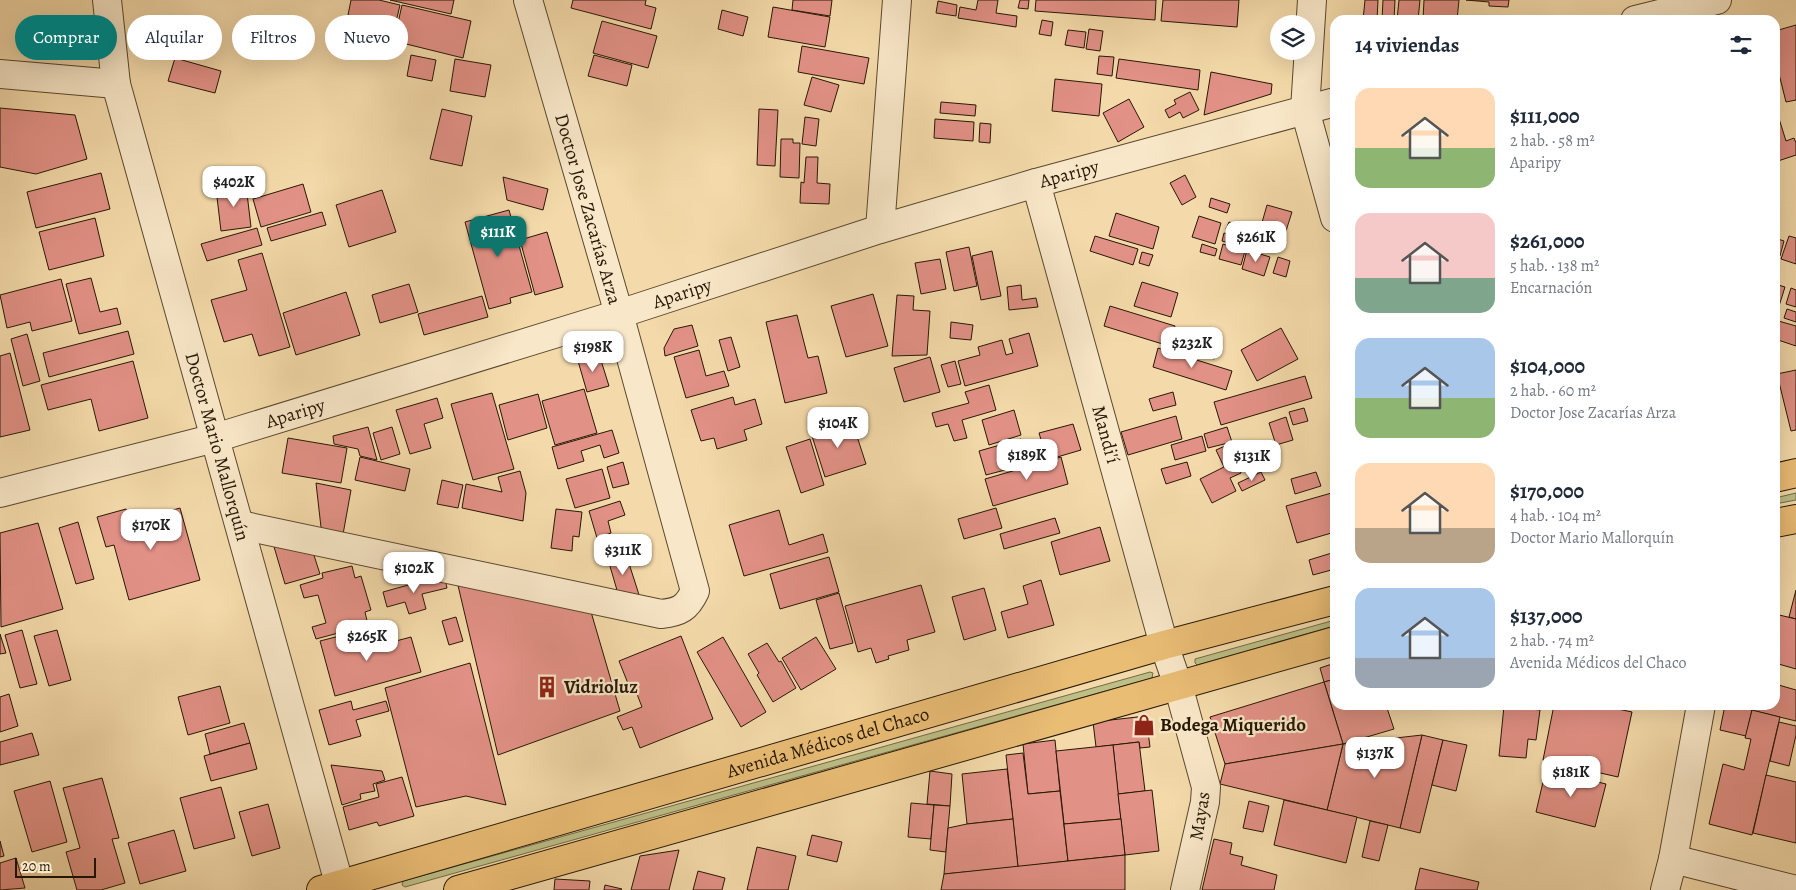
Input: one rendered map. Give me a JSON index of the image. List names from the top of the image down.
{
  "streets": {
    "main road": ["Avenida Médicos del Chaco"],
    "street": [
      "Aparipy",
      "Doctor Jose Zacarías Arza",
      "Mandi'í",
      "Doctor Mario Mallorquín",
      "Mayas"
    ]
  },
  "crossings": [
    ["Aparipy", "Doctor Jose Zacarías Arza"],
    ["Aparipy", "Mandi'í"],
    ["Aparipy", "Doctor Mario Mallorquín"],
    ["Doctor Jose Zacarías Arza", "Doctor Mario Mallorquín"],
    ["Mandi'í", "Avenida Médicos del Chaco"],
    ["Mandi'í", "Mayas"],
    ["Doctor Mario Mallorquín", "Avenida Médicos del Chaco"]
  ],
  "places": {
    "building": ["Vidrioluz"],
    "shop": ["Bodega Miquerido"]
  },
  "scale_bar": "20 m",
  "page": {
    "chip": [
      "Comprar",
      "Alquilar",
      "Filtros",
      "Nuevo"
    ],
    "heading": "14 viviendas",
    "list": [
      {
        "name": "$111,000",
        "note": "2 hab. · 58 m² · Aparipy"
      },
      {
        "name": "$261,000",
        "note": "5 hab. · 138 m² · Encarnación"
      },
      {
        "name": "$104,000",
        "note": "2 hab. · 60 m² · Doctor Jose Zacarías Arza"
      },
      {
        "name": "$170,000",
        "note": "4 hab. · 104 m² · Doctor Mario Mallorquín"
      },
      {
        "name": "$137,000",
        "note": "2 hab. · 74 m² · Avenida Médicos del Chaco"
      }
    ],
    "price": [
      "$402K",
      "$111K",
      "$261K",
      "$232K",
      "$198K",
      "$104K",
      "$189K",
      "$131K",
      "$170K",
      "$311K",
      "$102K",
      "$265K",
      "$137K",
      "$181K"
    ],
    "scale": "20 m"
  }
}
